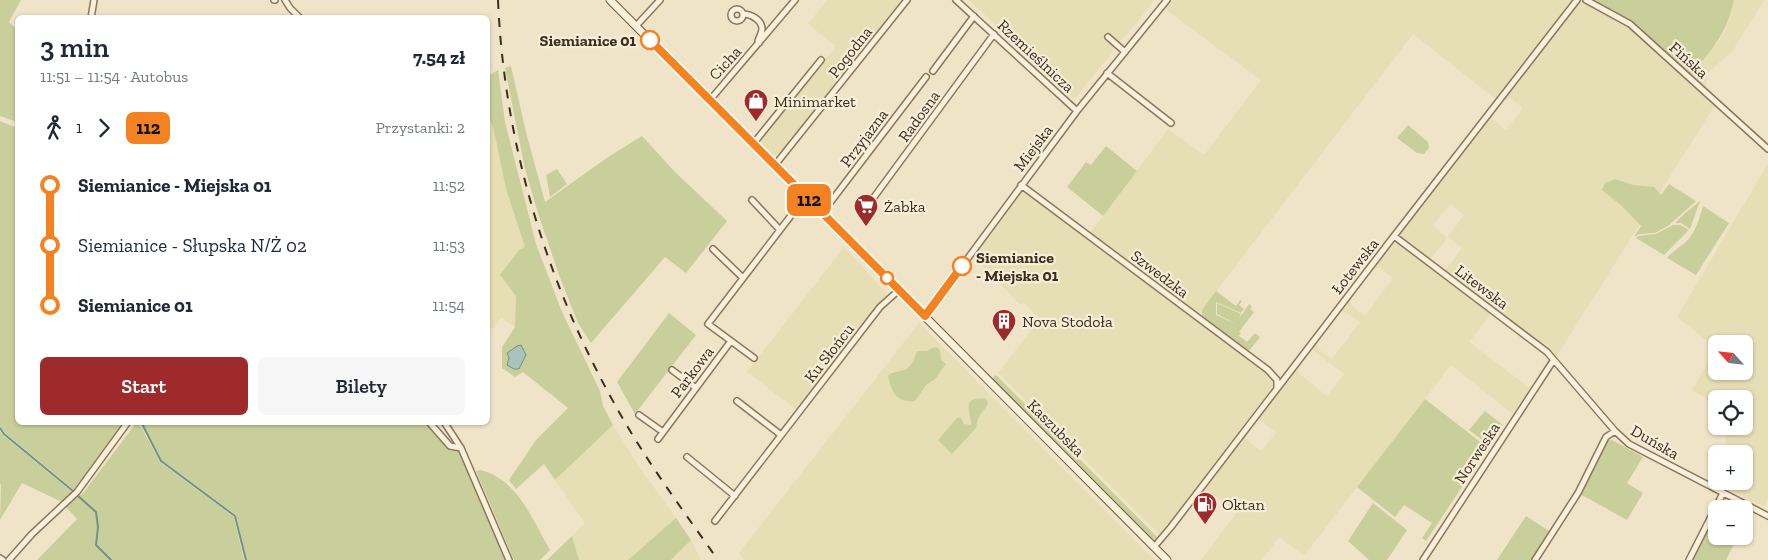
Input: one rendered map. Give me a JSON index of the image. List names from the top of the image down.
{
  "streets": {
    "main road": ["Kaszubska"],
    "street": [
      "Pogodna",
      "Rzemieślnicza",
      "Fińska",
      "Cicha",
      "Radosna",
      "Przyjazna",
      "Miejska",
      "Łotewska",
      "Szwedzka",
      "Litewska",
      "Ku Słońcu",
      "Parkowa",
      "Duńska",
      "Norweska"
    ]
  },
  "crossings": [
    ["Pogodna", "Kaszubska"],
    ["Rzemieślnicza", "Radosna"],
    ["Rzemieślnicza", "Miejska"],
    ["Cicha", "Kaszubska"],
    ["Przyjazna", "Kaszubska"],
    ["Miejska", "Szwedzka"],
    ["Miejska", "Kaszubska"],
    ["Łotewska", "Szwedzka"],
    ["Łotewska", "Litewska"],
    ["Łotewska", "Kaszubska"],
    ["Litewska", "Duńska"],
    ["Litewska", "Norweska"],
    ["Ku Słońcu", "Kaszubska"],
    ["Parkowa", "Kaszubska"],
    ["Duńska", "Norweska"]
  ],
  "places": {
    "other": ["Siemianice 01", "Siemianice - Miejska 01"],
    "shop": ["Minimarket"],
    "supermarket": ["Żabka"],
    "building": ["Nova Stodoła"],
    "fuel station": ["Oktan"]
  },
  "lines": ["bus line 112"],
  "north": "top left",
  "page": {
    "on_map": "112",
    "heading": ["3 min", "11:51 – 11:54 · Autobus", "7.54 zł"],
    "legs": ["1", "112", "Przystanki: 2"],
    "list": [
      {
        "name": "Siemianice - Miejska 01",
        "value": "11:52"
      },
      {
        "name": "Siemianice - Słupska N/Ż 02",
        "value": "11:53"
      },
      {
        "name": "Siemianice 01",
        "value": "11:54"
      }
    ],
    "map_buttons": ["+", "−"],
    "buttons": ["Start", "Bilety"]
  }
}
